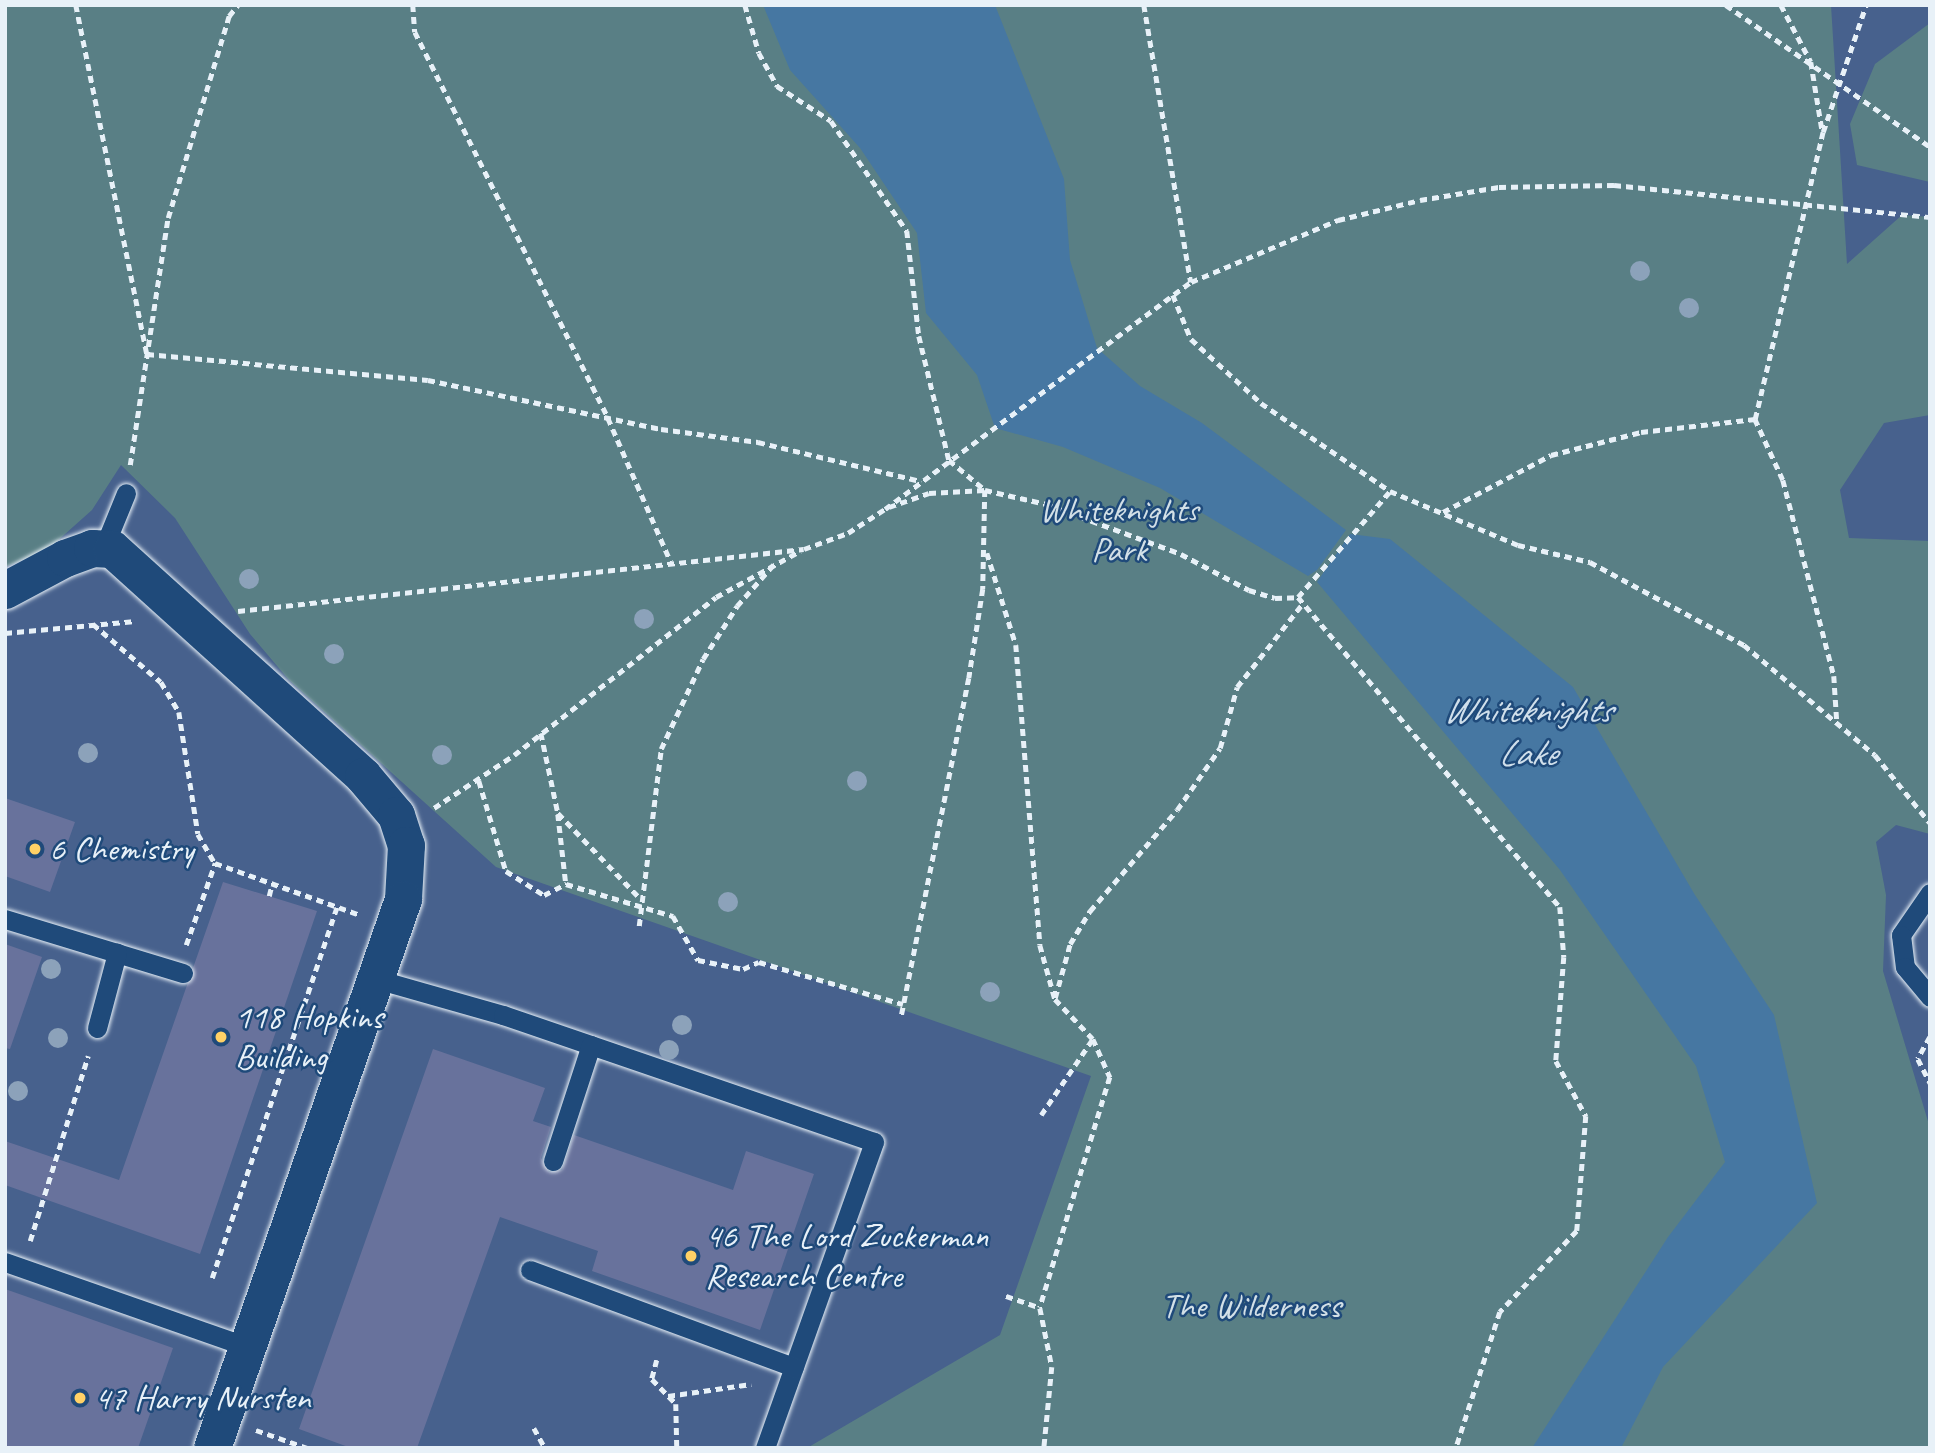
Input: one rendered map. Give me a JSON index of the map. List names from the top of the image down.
{
  "water": ["Whiteknights Lake"],
  "parks": ["Whiteknights Park", "The Wilderness"],
  "places": [
    "6 Chemistry",
    "118 Hopkins Building",
    "46 The Lord Zuckerman Research Centre",
    "47 Harry Nursten"
  ]
}
